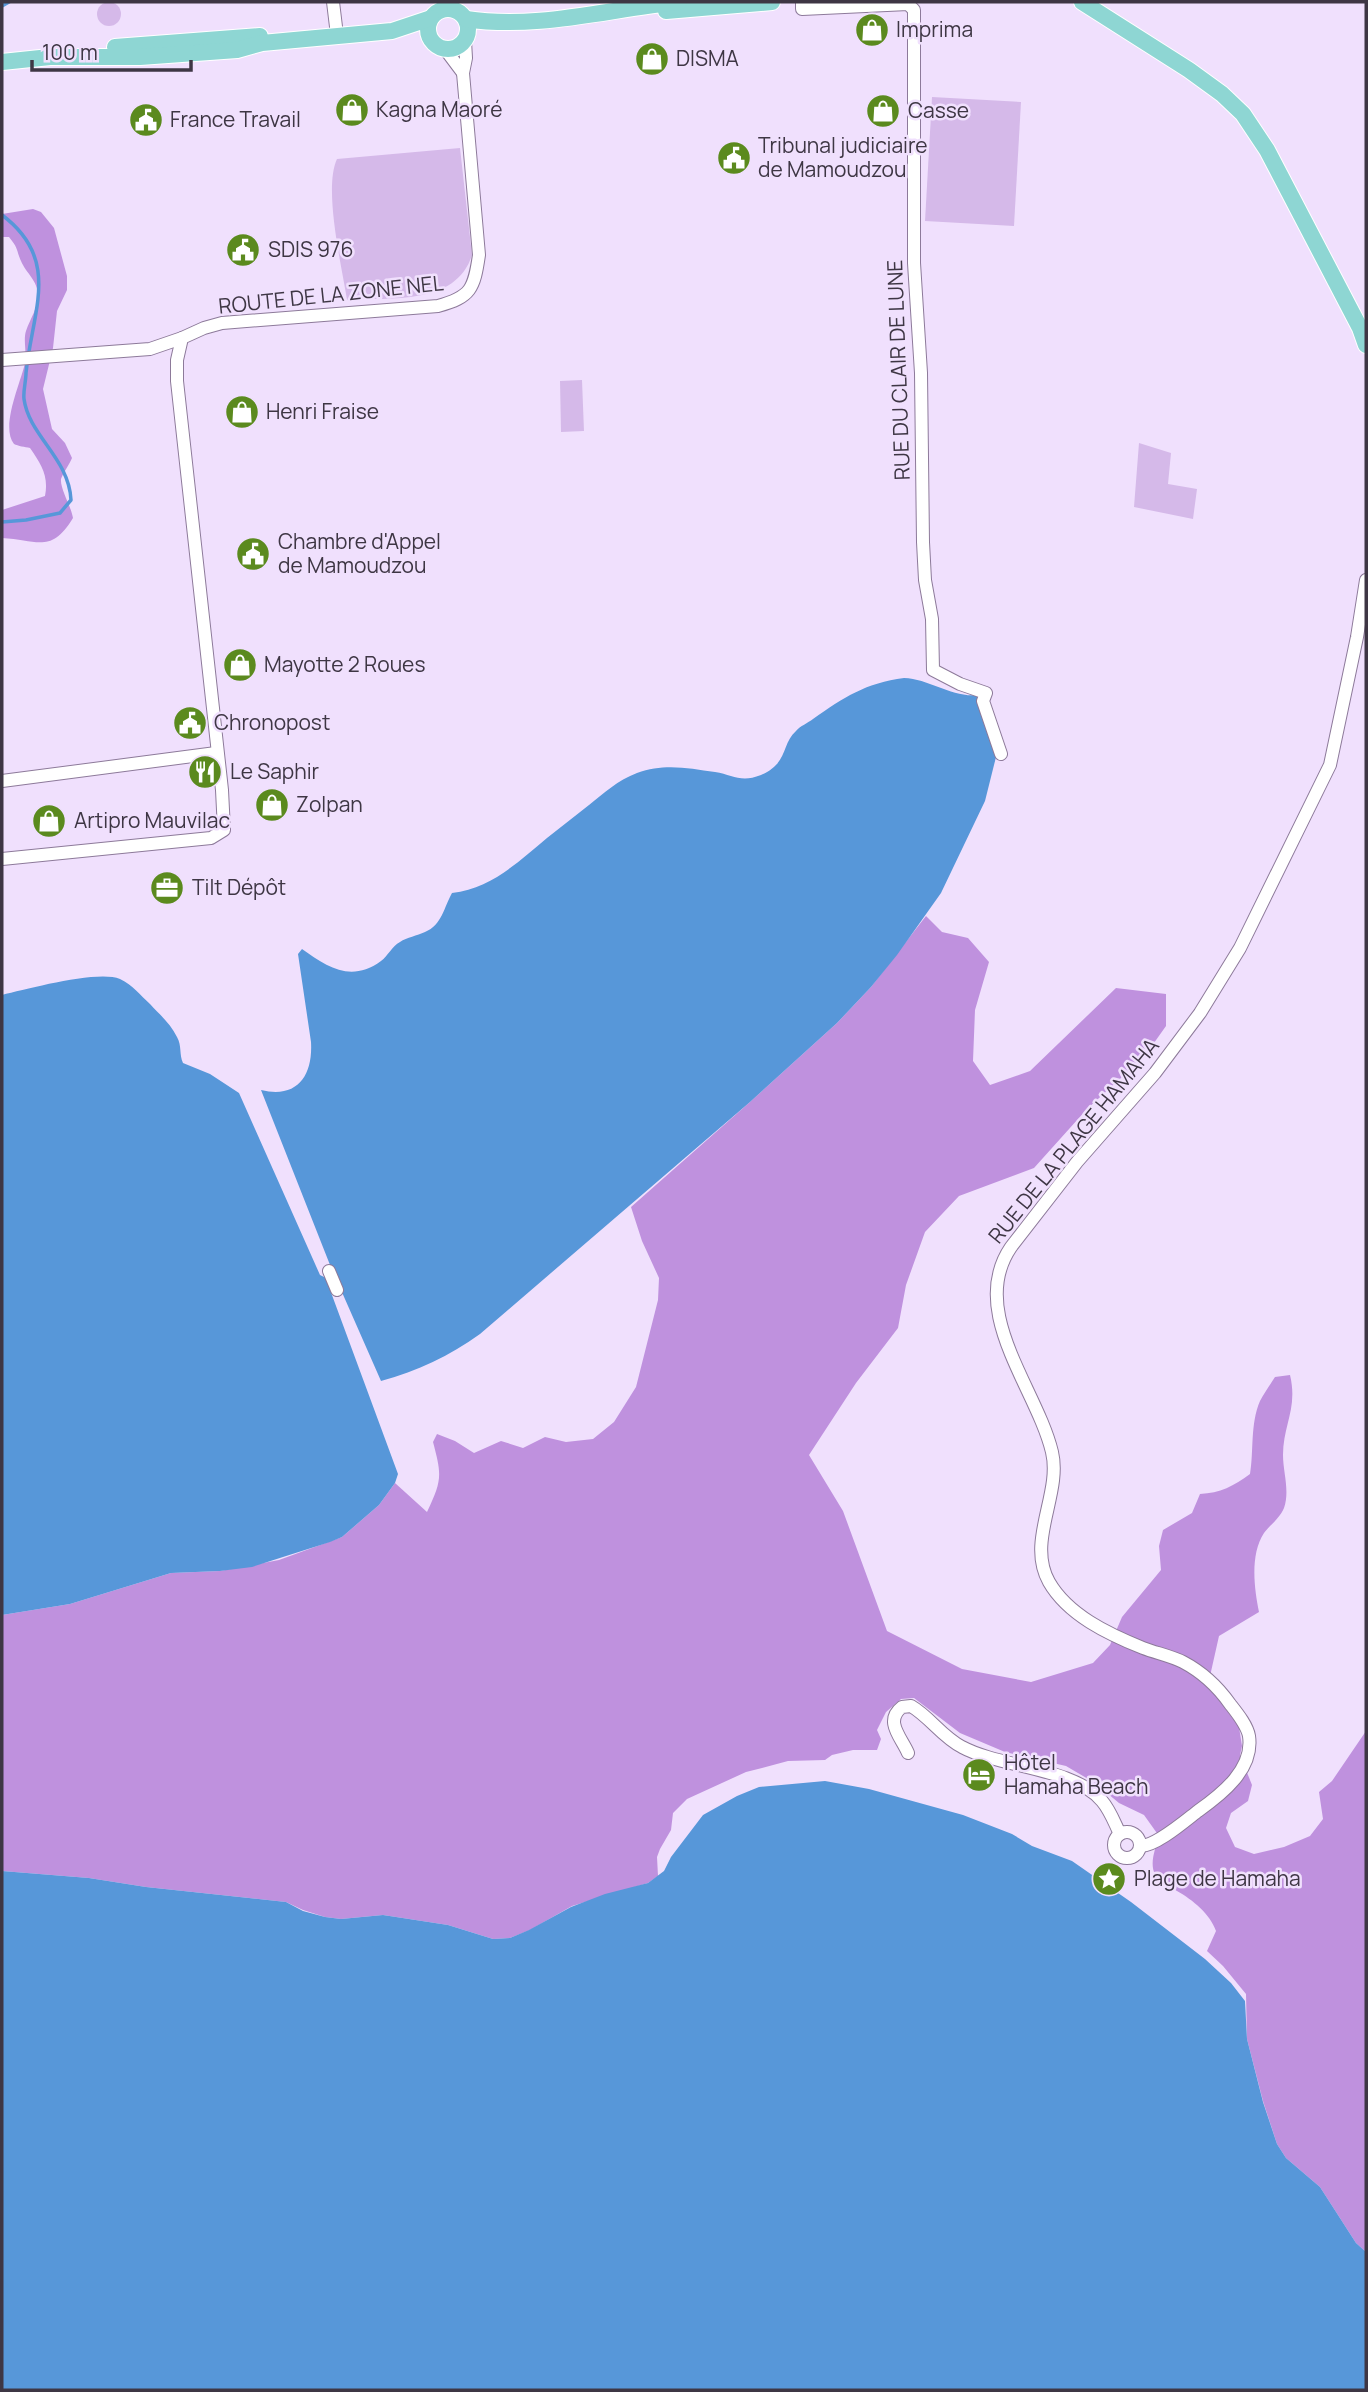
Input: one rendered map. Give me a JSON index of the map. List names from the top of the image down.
{
  "streets": {
    "street": ["ROUTE DE LA ZONE NEL", "RUE DU CLAIR DE LUNE", "RUE DE LA PLAGE HAMAHA"]
  },
  "places": {
    "shop": [
      "Imprima",
      "DISMA",
      "Kagna Maoré",
      "Casse",
      "Henri Fraise",
      "Mayotte 2 Roues",
      "Zolpan",
      "Artipro Mauvilac"
    ],
    "public building": [
      "France Travail",
      "Tribunal judiciaire de Mamoudzou",
      "SDIS 976",
      "Chambre d'Appel de Mamoudzou",
      "Chronopost"
    ],
    "restaurant": ["Le Saphir"],
    "office": ["Tilt Dépôt"],
    "hotel": ["Hôtel Hamaha Beach"],
    "place": ["Plage de Hamaha"]
  },
  "scale_bar": "100 m"
}
